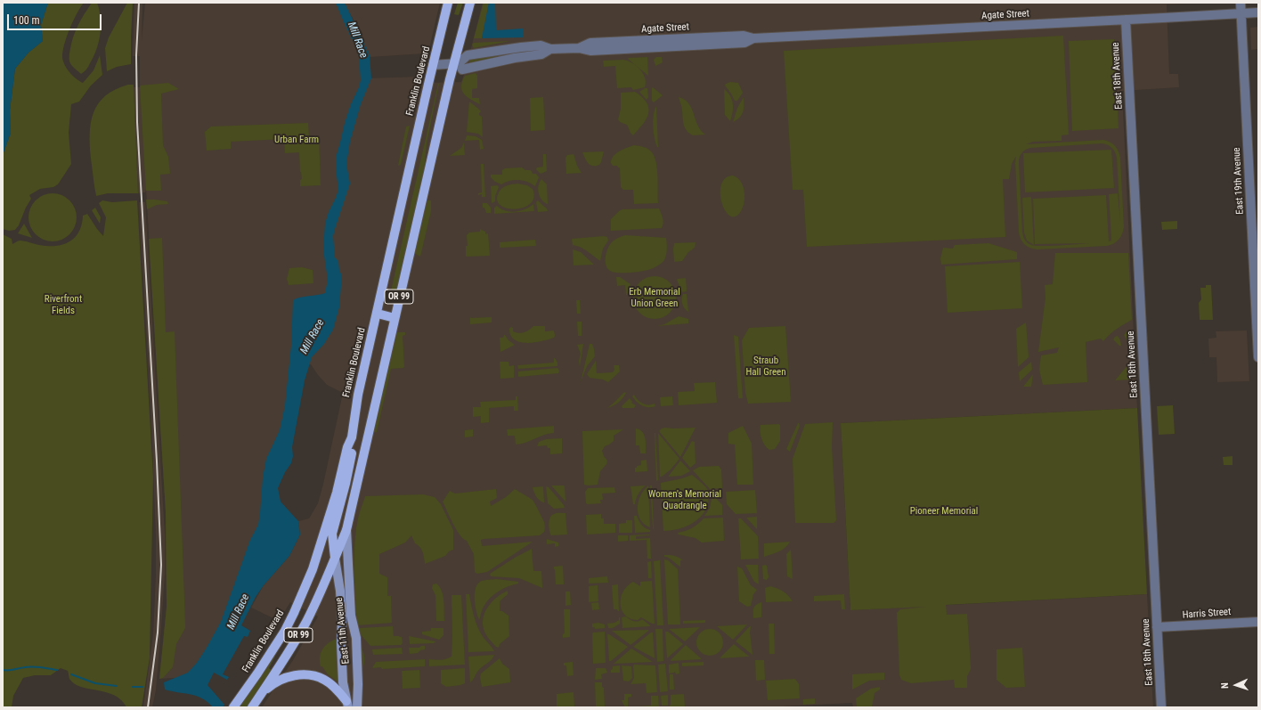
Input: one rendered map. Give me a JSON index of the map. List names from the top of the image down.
{
  "streets": {
    "main road": ["Franklin Boulevard", "OR 99", "East 11th Avenue"],
    "street": [
      "Agate Street",
      "East 18th Avenue",
      "East 19th Avenue",
      "Harris Street"
    ]
  },
  "crossings": [
    ["Agate Street", "East 18th Avenue"],
    ["Agate Street", "Franklin Boulevard"],
    ["Agate Street", "East 19th Avenue"],
    ["Agate Street", "OR 99"],
    ["East 18th Avenue", "Harris Street"],
    ["OR 99", "East 11th Avenue"]
  ],
  "water": ["Mill Race"],
  "parks": [
    "Urban Farm",
    "Erb Memorial Union Green",
    "Riverfront Fields",
    "Straub Hall Green",
    "Women's Memorial Quadrangle",
    "Pioneer Memorial"
  ],
  "scale_bar": "100 m",
  "north": "left"
}
